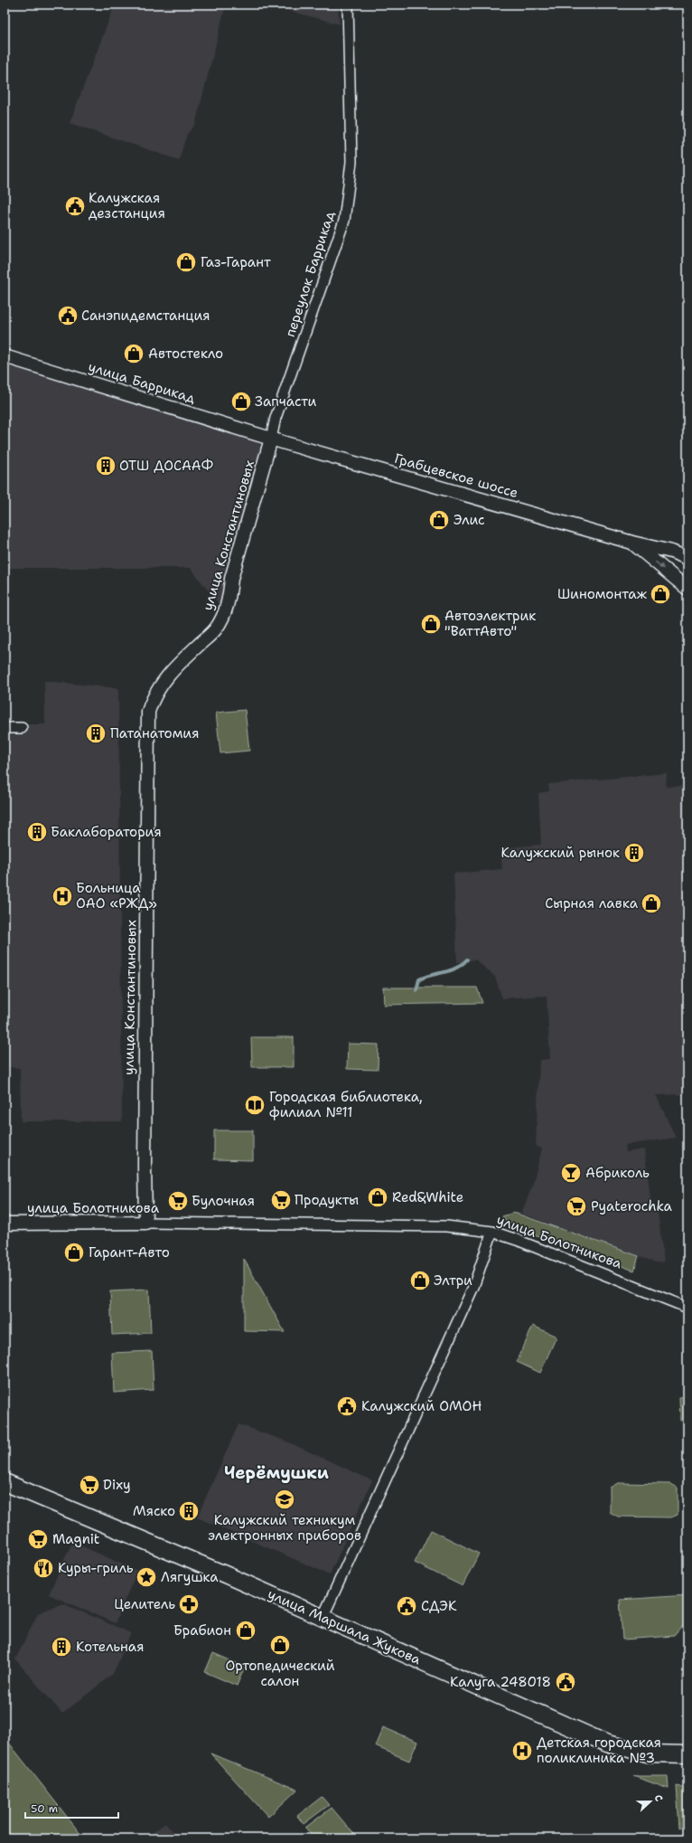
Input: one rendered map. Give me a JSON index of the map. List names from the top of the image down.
{
  "streets": {
    "main road": ["улица Маршала Жукова"],
    "street": [
      "переулок Баррикад",
      "улица Баррикад",
      "Грабцевское шоссе",
      "улица Константиновых",
      "улица Болотникова"
    ]
  },
  "crossings": [
    ["переулок Баррикад", "улица Баррикад"],
    ["переулок Баррикад", "Грабцевское шоссе"],
    ["переулок Баррикад", "улица Константиновых"],
    ["улица Баррикад", "Грабцевское шоссе"],
    ["улица Баррикад", "улица Константиновых"],
    ["Грабцевское шоссе", "улица Константиновых"],
    ["улица Константиновых", "улица Болотникова"]
  ],
  "districts": ["Черёмушки"],
  "places": {
    "public building": [
      "Калужская дезстанция",
      "Санэпидемстанция",
      "Калужский ОМОН",
      "СДЭК",
      "Калуга 248018"
    ],
    "shop": [
      "Газ-Гарант",
      "Автостекло",
      "Запчасти",
      "Элис",
      "Шиномонтаж",
      "Автоэлектрик \"ВаттАвто\"",
      "Сырная лавка",
      "Red&White",
      "Гарант-Авто",
      "Элтри",
      "Брабион",
      "Ортопедический салон"
    ],
    "building": [
      "ОТШ ДОСААФ",
      "Патанатомия",
      "Баклаборатория",
      "Калужский рынок",
      "Мяско",
      "Котельная"
    ],
    "hospital": ["Больница ОАО «РЖД»", "Детская городская поликлиника №3"],
    "library": ["Городская библиотека, филиал №11"],
    "bar": ["Абриколь"],
    "supermarket": [
      "Продукты",
      "Булочная",
      "Pyaterochka",
      "Dixy",
      "Magnit"
    ],
    "school or university": ["Калужский техникум электронных приборов"],
    "restaurant": ["Куры-гриль"],
    "place": ["Лягушка"],
    "pharmacy": ["Целитель"]
  },
  "scale_bar": "50 m",
  "north": "right"
}
